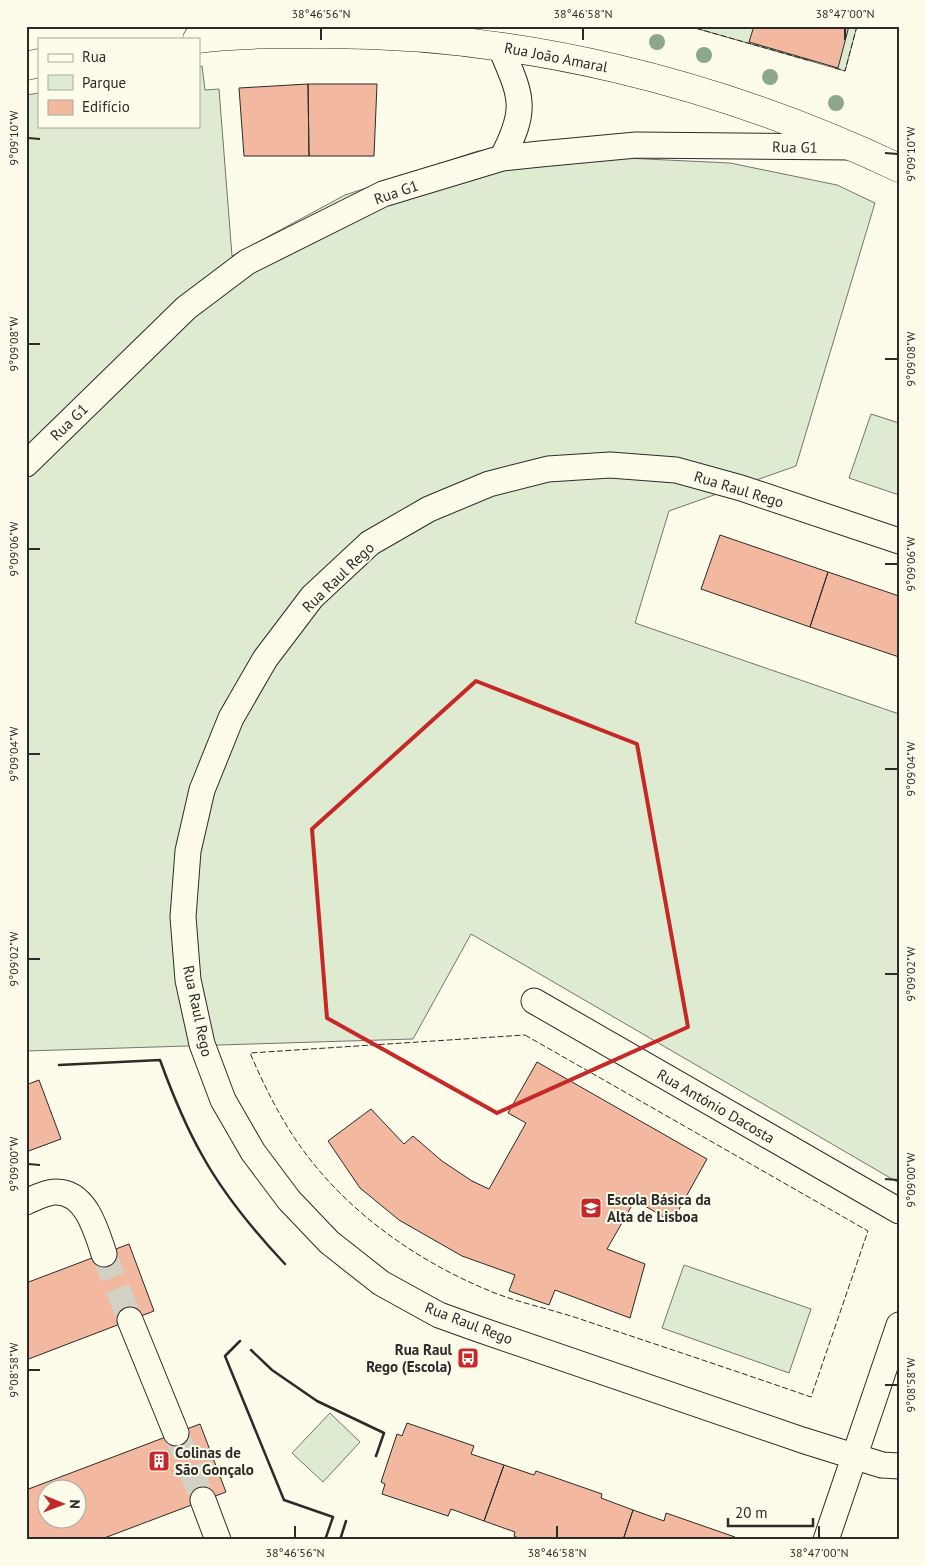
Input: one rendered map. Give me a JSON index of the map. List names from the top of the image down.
{
  "streets": {
    "street": [
      "Rua João Amaral",
      "Rua G1",
      "Rua Raul Rego",
      "Rua António Dacosta"
    ]
  },
  "crossings": [
    ["Rua João Amaral", "Rua G1"]
  ],
  "places": {
    "school or university": ["Escola Básica da Alta de Lisboa"],
    "bus stop": ["Rua Raul Rego (Escola)"],
    "building": ["Colinas de São Gonçalo"]
  },
  "legend": ["Rua", "Parque", "Edifício"],
  "scale_bar": "20 m",
  "north": "right",
  "coordinates": [
    "38°46'56\"N",
    "38°46'58\"N",
    "38°47'00\"N",
    "9°09'10\"W",
    "9°09'08\"W",
    "9°09'06\"W",
    "9°09'04\"W",
    "9°09'02\"W",
    "9°09'00\"W",
    "9°08'58\"W"
  ]
}
